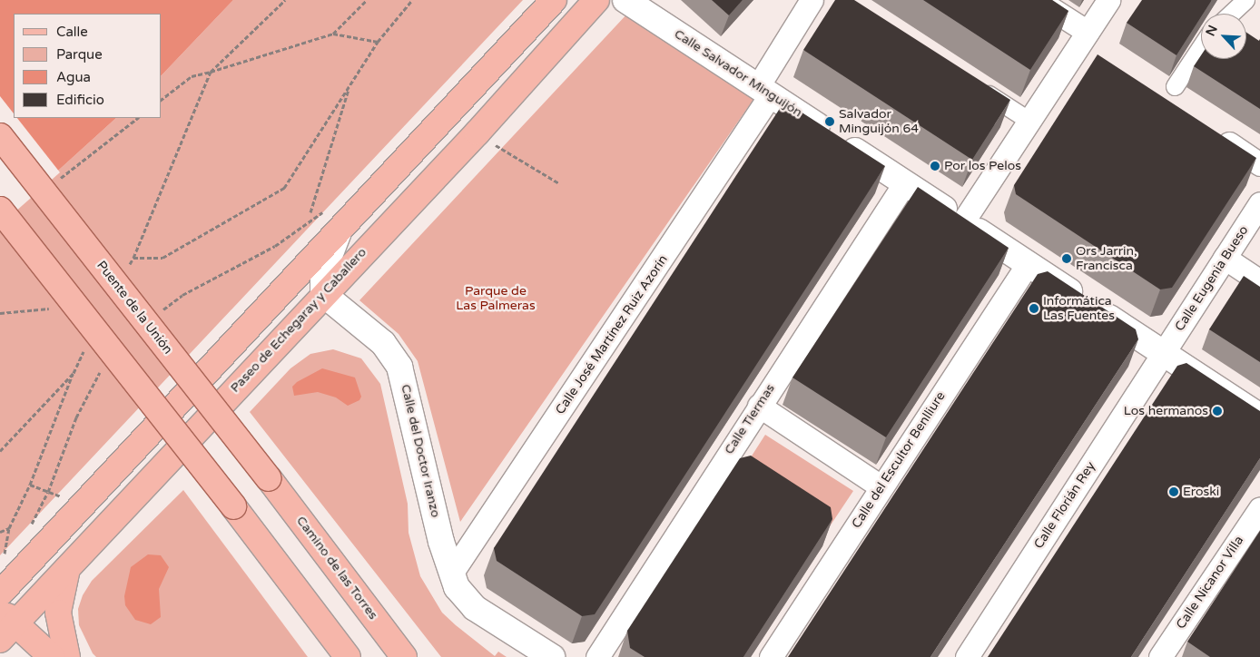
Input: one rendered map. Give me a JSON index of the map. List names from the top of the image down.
{
  "streets": {
    "main road": ["Puente de la Unión", "Paseo de Echegaray y Caballero", "Camino de las Torres"],
    "street": [
      "Calle Salvador Minguijón",
      "Calle Eugenia Bueso",
      "Calle José Martínez Ruiz Azorín",
      "Calle Tiermas",
      "Calle del Doctor Iranzo",
      "Calle del Escultor Benlliure",
      "Calle Florián Rey",
      "Calle Nicanor Villa"
    ]
  },
  "crossings": [
    ["Calle Salvador Minguijón", "Calle Eugenia Bueso"],
    ["Calle Salvador Minguijón", "Calle José Martínez Ruiz Azorín"],
    ["Calle Salvador Minguijón", "Calle Tiermas"],
    ["Calle Salvador Minguijón", "Calle del Escultor Benlliure"],
    ["Calle Salvador Minguijón", "Calle Florián Rey"],
    ["Calle Eugenia Bueso", "Calle Florián Rey"],
    ["Puente de la Unión", "Camino de las Torres"],
    ["Paseo de Echegaray y Caballero", "Calle del Doctor Iranzo"],
    ["Calle José Martínez Ruiz Azorín", "Calle del Doctor Iranzo"]
  ],
  "parks": ["Parque de Las Palmeras"],
  "places": [
    "Salvador Minguijón 64",
    "Por los Pelos",
    "Ors Jarrin, Francisca",
    "Informática Las Fuentes",
    "Los hermanos",
    "Eroski"
  ],
  "legend": [
    "Calle",
    "Parque",
    "Agua",
    "Edificio"
  ],
  "north": "top left"
}
